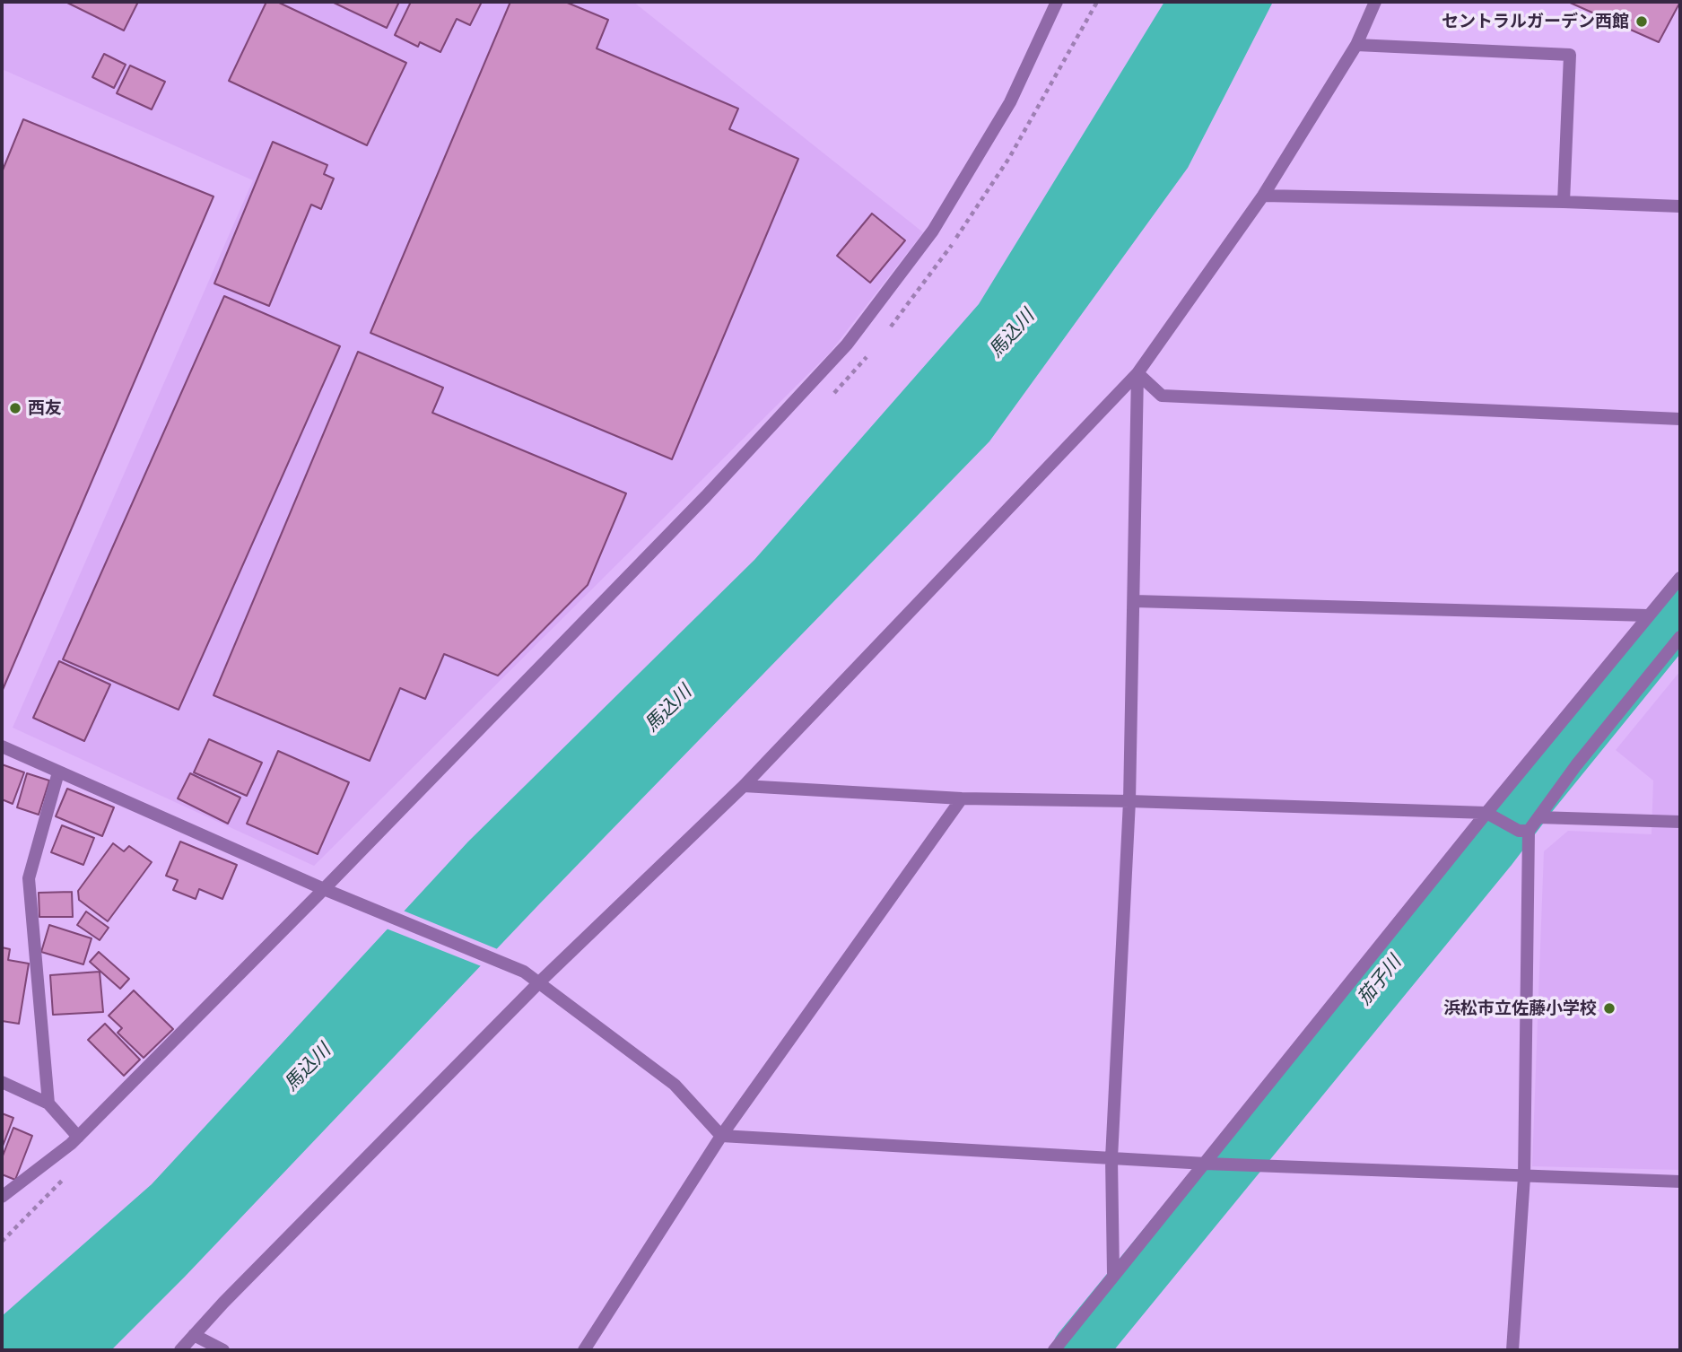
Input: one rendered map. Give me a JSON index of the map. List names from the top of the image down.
{
  "water": ["馬込川", "茄子川"],
  "places": ["セントラルガーデン西館", "西友", "浜松市立佐藤小学校"]
}
